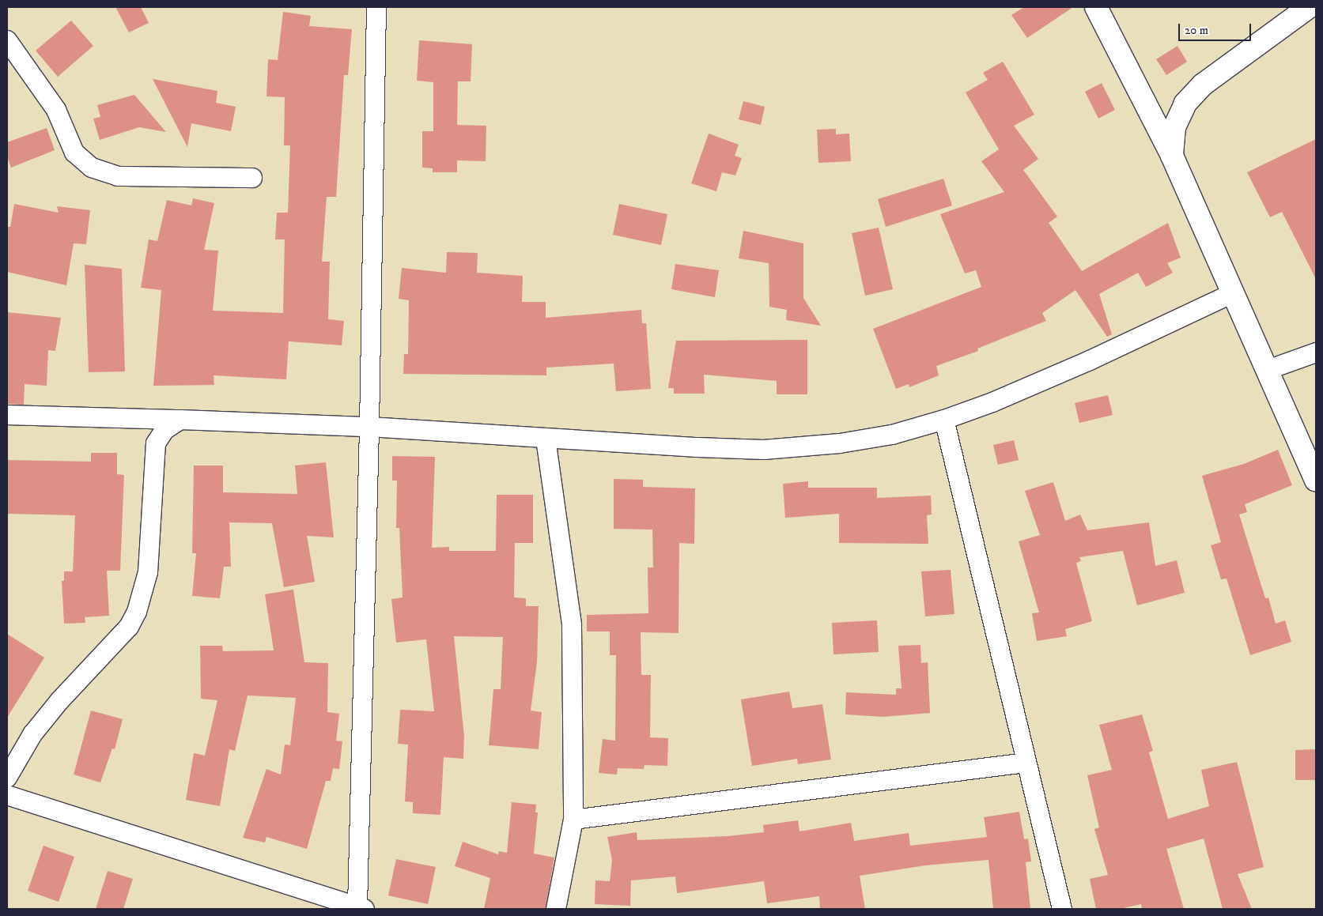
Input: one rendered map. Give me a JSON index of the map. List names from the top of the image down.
{
  "scale_bar": "20 m"
}
